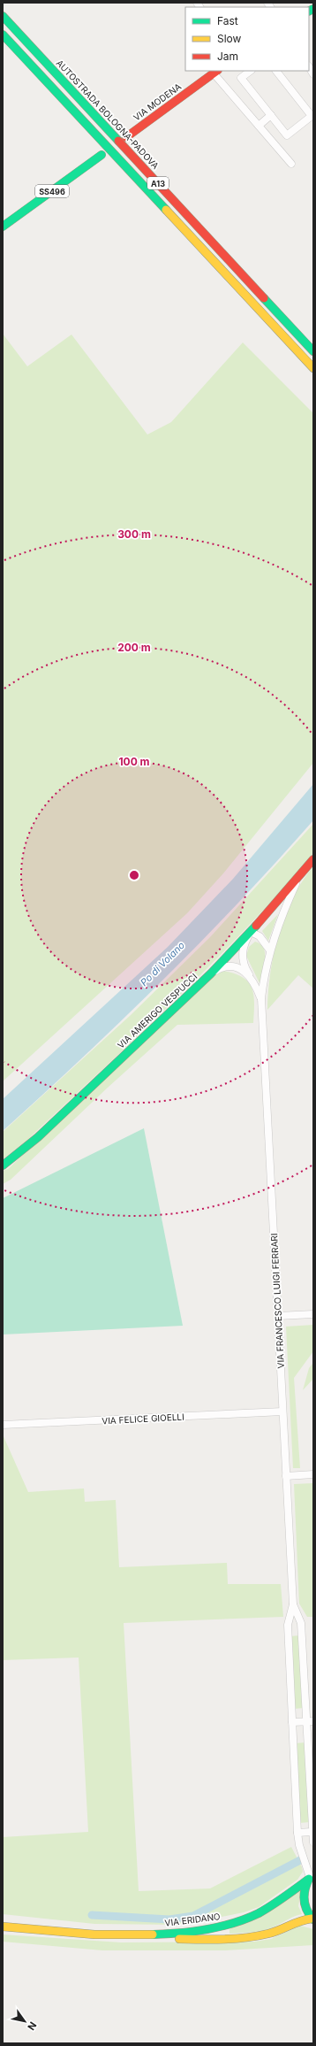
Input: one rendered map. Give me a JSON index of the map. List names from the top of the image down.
{
  "streets": {
    "main road": [
      "VIA MODENA",
      "AUTOSTRADA BOLOGNA-PADOVA",
      "A13",
      "SS496",
      "VIA AMERIGO VESPUCCI",
      "VIA ERIDANO"
    ],
    "street": ["VIA FRANCESCO LUIGI FERRARI", "VIA FELICE GIOELLI"]
  },
  "crossings": [
    ["VIA AMERIGO VESPUCCI", "VIA FRANCESCO LUIGI FERRARI"],
    ["VIA FRANCESCO LUIGI FERRARI", "VIA FELICE GIOELLI"],
    ["VIA FRANCESCO LUIGI FERRARI", "VIA ERIDANO"]
  ],
  "water": ["Po di Volano"],
  "legend": ["Fast", "Slow", "Jam"],
  "north": "bottom right",
  "rings": ["300 m", "200 m", "100 m"]
}
